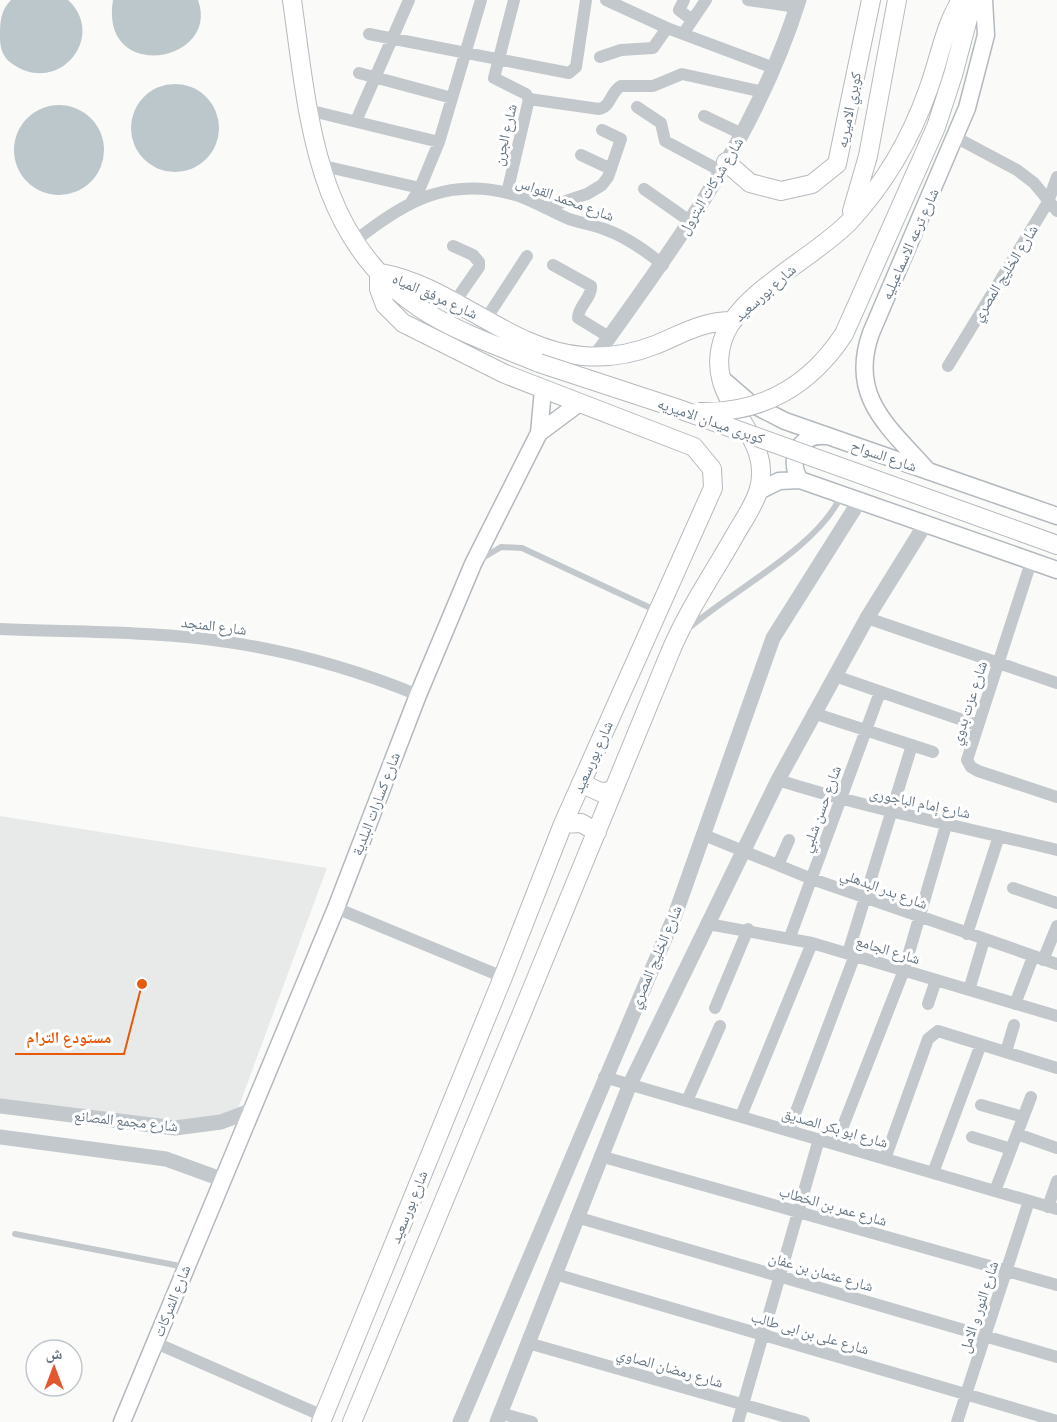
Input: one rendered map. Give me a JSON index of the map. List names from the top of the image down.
{
  "streets": {
    "main road": [
      "كوبري الاميريه",
      "شارع ترعه الاسماعيليه",
      "شارع بورسعيد",
      "شارع مرفق المياه",
      "كوبرى ميدان الاميريه",
      "شارع السواح",
      "شارع كسارات البلدية",
      "شارع الشركات"
    ],
    "street": [
      "شارع الجرن",
      "شارع شركات البترول",
      "شارع محمد القواس",
      "شارع الخليج المصري",
      "شارع المنجد",
      "شارع عزت بدوي",
      "شارع إمام الباجورى",
      "شارع حسن شلبي",
      "شارع بدر البدهلي",
      "شارع الجامع",
      "شارع مجمع المصانع",
      "شارع ابو بكر الصديق",
      "شارع عمر بن الخطاب",
      "شارع عثمان بن عفان",
      "شارع النور و الامل",
      "شارع على بن ابى طالب",
      "شارع رمضان الصاوي"
    ]
  },
  "crossings": [
    ["كوبري الاميريه", "شارع شركات البترول"],
    ["كوبري الاميريه", "شارع بورسعيد"],
    ["شارع الجرن", "شارع محمد القواس"],
    ["شارع شركات البترول", "شارع محمد القواس"],
    ["شارع شركات البترول", "شارع مرفق المياه"],
    ["شارع محمد القواس", "شارع مرفق المياه"],
    ["شارع ترعه الاسماعيليه", "شارع السواح"],
    ["شارع الخليج المصري", "شارع إمام الباجورى"],
    ["شارع الخليج المصري", "شارع بدر البدهلي"],
    ["شارع الخليج المصري", "شارع الجامع"],
    ["شارع الخليج المصري", "شارع ابو بكر الصديق"],
    ["شارع الخليج المصري", "شارع عمر بن الخطاب"],
    ["شارع الخليج المصري", "شارع عثمان بن عفان"],
    ["شارع الخليج المصري", "شارع على بن ابى طالب"],
    ["شارع الخليج المصري", "شارع رمضان الصاوي"],
    ["شارع بورسعيد", "شارع مرفق المياه"],
    ["شارع بورسعيد", "كوبرى ميدان الاميريه"],
    ["شارع بورسعيد", "شارع السواح"],
    ["شارع بورسعيد", "شارع كسارات البلدية"],
    ["شارع مرفق المياه", "كوبرى ميدان الاميريه"],
    ["شارع المنجد", "شارع كسارات البلدية"],
    ["شارع إمام الباجورى", "شارع حسن شلبي"],
    ["شارع كسارات البلدية", "شارع مجمع المصانع"],
    ["شارع كسارات البلدية", "شارع الشركات"],
    ["شارع حسن شلبي", "شارع بدر البدهلي"],
    ["شارع حسن شلبي", "شارع الجامع"],
    ["شارع مجمع المصانع", "شارع الشركات"],
    ["شارع ابو بكر الصديق", "شارع النور و الامل"],
    ["شارع عمر بن الخطاب", "شارع النور و الامل"],
    ["شارع عثمان بن عفان", "شارع النور و الامل"],
    ["شارع النور و الامل", "شارع على بن ابى طالب"]
  ],
  "places": ["مستودع الترام"],
  "north": "top"
}
